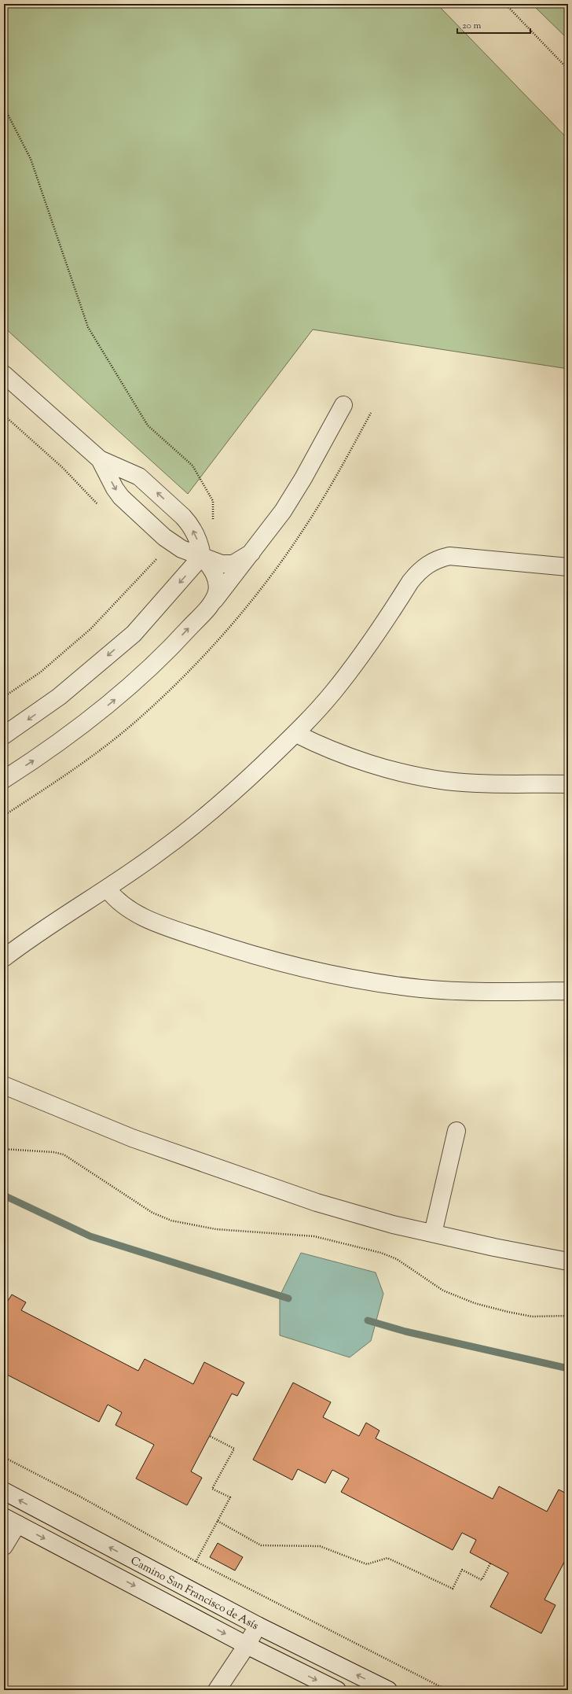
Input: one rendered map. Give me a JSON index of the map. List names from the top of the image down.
{
  "streets": {
    "street": ["Camino San Francisco de Asís"]
  },
  "scale_bar": "20 m"
}
